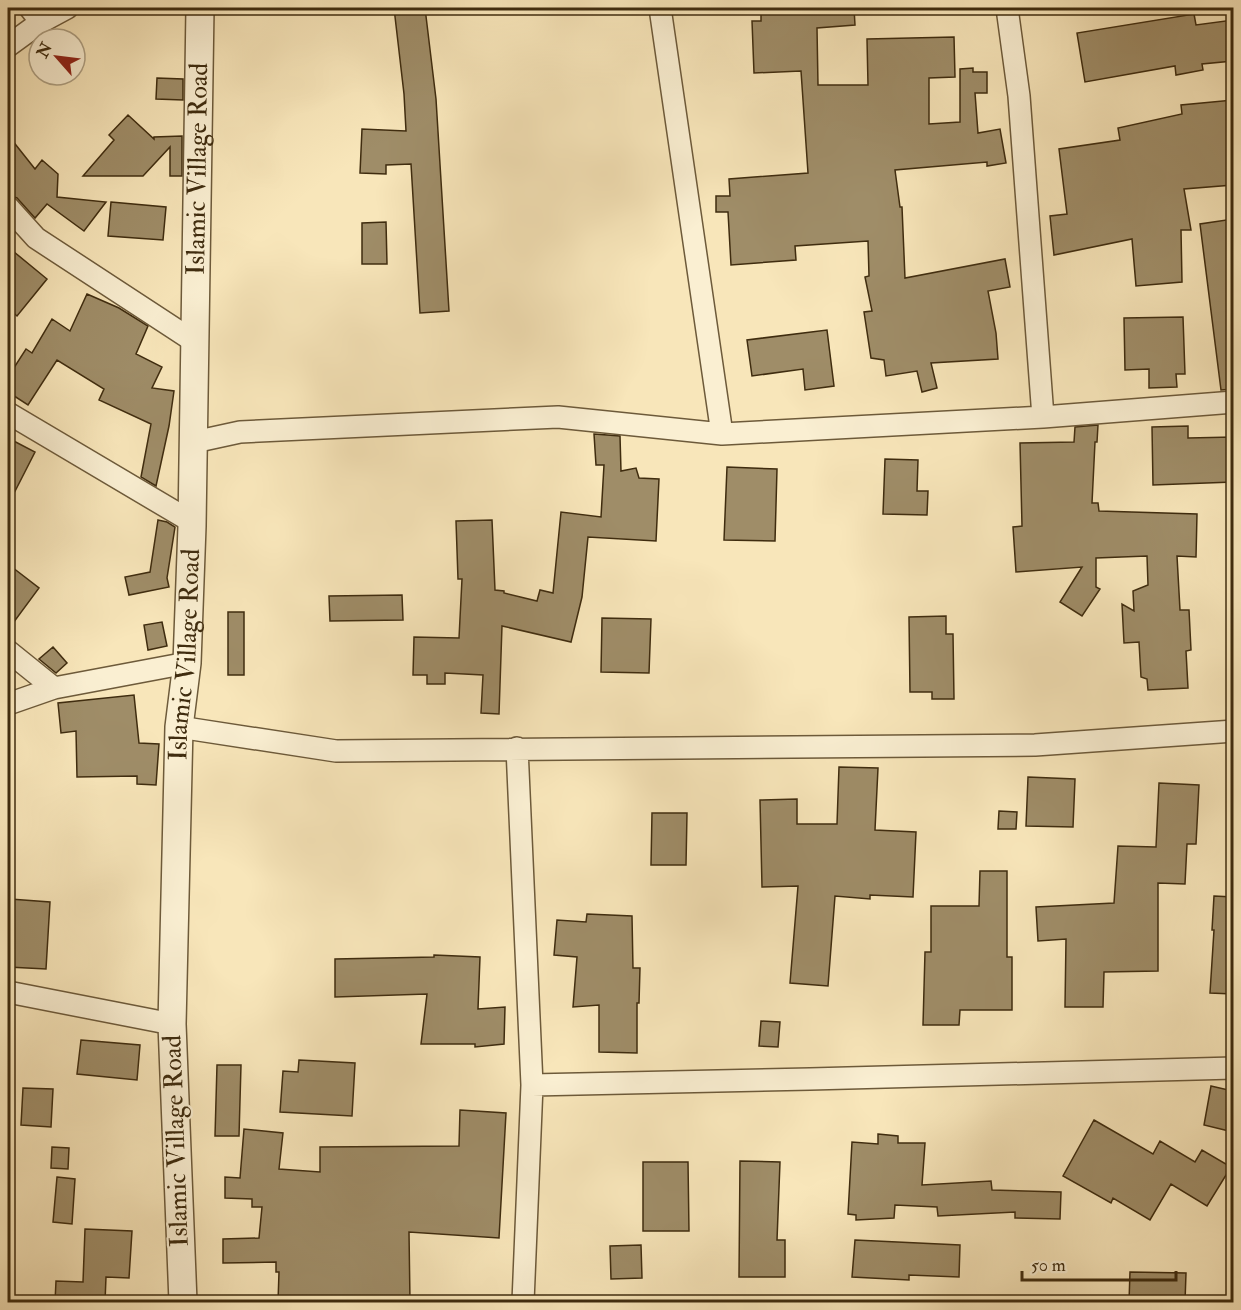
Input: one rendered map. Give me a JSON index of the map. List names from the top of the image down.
{
  "streets": {
    "street": ["Islamic Village Road"]
  },
  "scale_bar": "50 m",
  "north": "top left"
}
